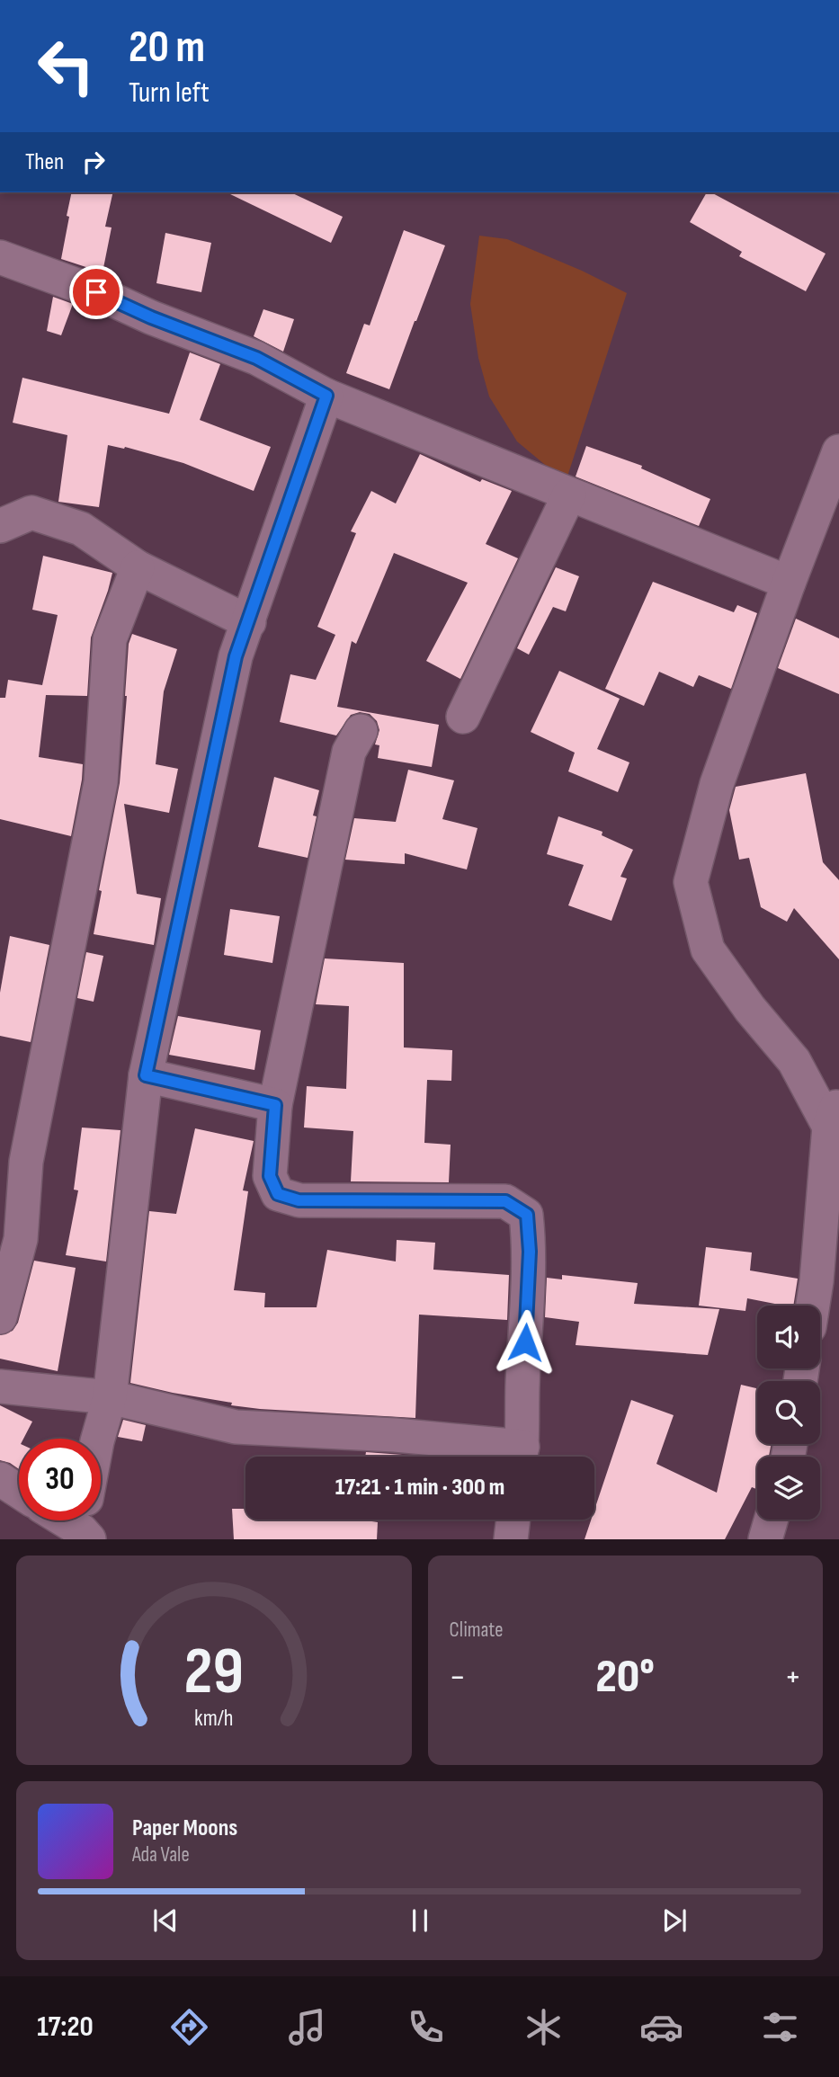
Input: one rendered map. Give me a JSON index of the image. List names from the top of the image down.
{
  "page": {
    "turn": ["20 m", "Turn left"],
    "then": "Then",
    "limit": "30",
    "trip": "17:21 · 1 min · 300 m",
    "tile": "Climate",
    "heat": ["−", "20°", "+"],
    "song": ["Paper Moons", "Ada Vale"],
    "tabs": "17:20",
    "gauge": ["29", "km/h"]
  }
}
